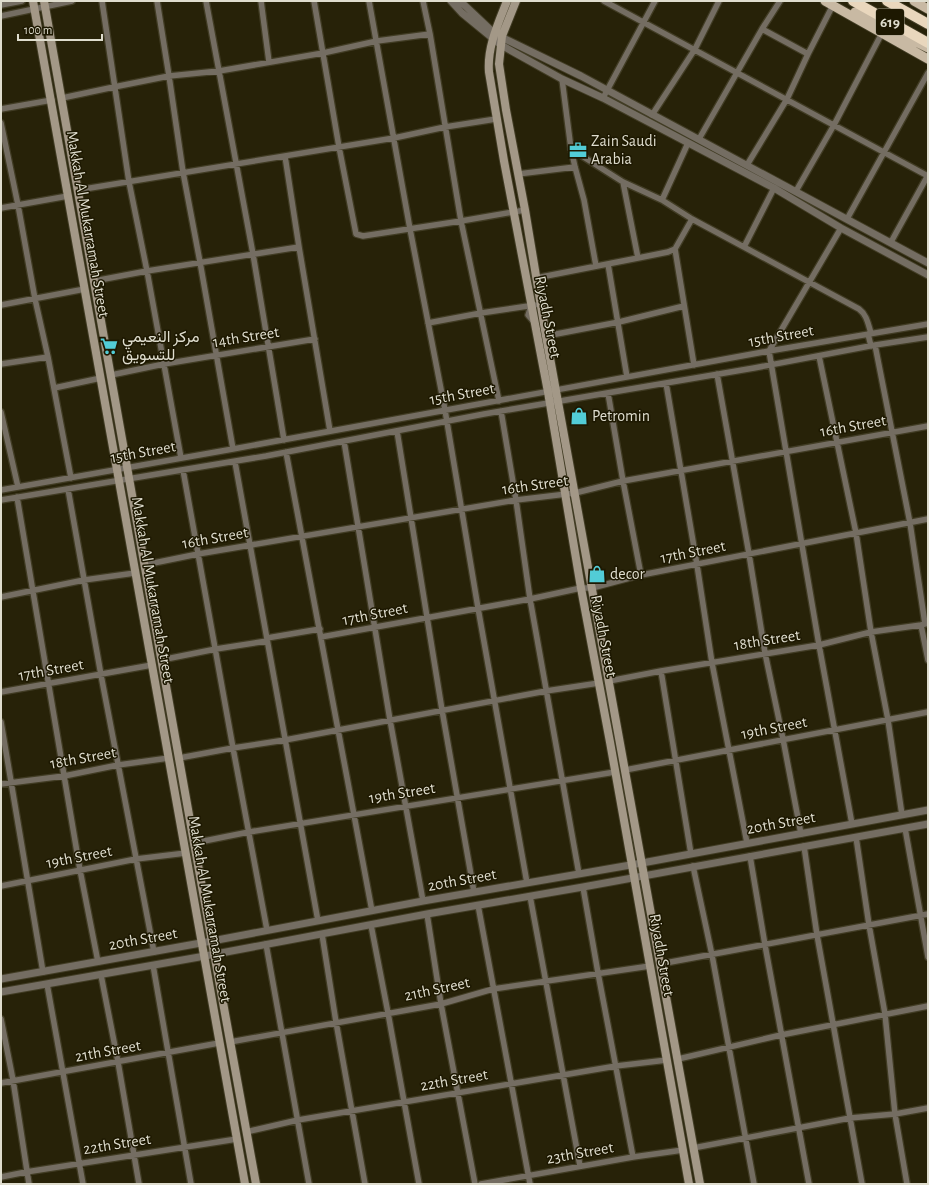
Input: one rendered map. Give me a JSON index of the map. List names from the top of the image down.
{
  "streets": {
    "highway": ["619"],
    "main road": ["Makkah Al Mukarramah Street", "Riyadh Street"],
    "street": [
      "15th Street",
      "14th Street",
      "16th Street",
      "17th Street",
      "18th Street",
      "19th Street",
      "20th Street",
      "21th Street",
      "22th Street",
      "23th Street"
    ]
  },
  "crossings": [
    ["Makkah Al Mukarramah Street", "15th Street"],
    ["Makkah Al Mukarramah Street", "14th Street"],
    ["Makkah Al Mukarramah Street", "16th Street"],
    ["Makkah Al Mukarramah Street", "17th Street"],
    ["Makkah Al Mukarramah Street", "18th Street"],
    ["Makkah Al Mukarramah Street", "19th Street"],
    ["Makkah Al Mukarramah Street", "20th Street"],
    ["Makkah Al Mukarramah Street", "21th Street"],
    ["Makkah Al Mukarramah Street", "22th Street"],
    ["Riyadh Street", "15th Street"],
    ["Riyadh Street", "16th Street"],
    ["Riyadh Street", "17th Street"],
    ["Riyadh Street", "18th Street"],
    ["Riyadh Street", "19th Street"],
    ["Riyadh Street", "20th Street"],
    ["Riyadh Street", "21th Street"],
    ["Riyadh Street", "22th Street"],
    ["Riyadh Street", "23th Street"]
  ],
  "places": {
    "office": ["Zain Saudi Arabia"],
    "supermarket": ["مركز النعيمي للتسويق"],
    "shop": ["Petromin", "decor"]
  },
  "scale_bar": "100 m"
}
